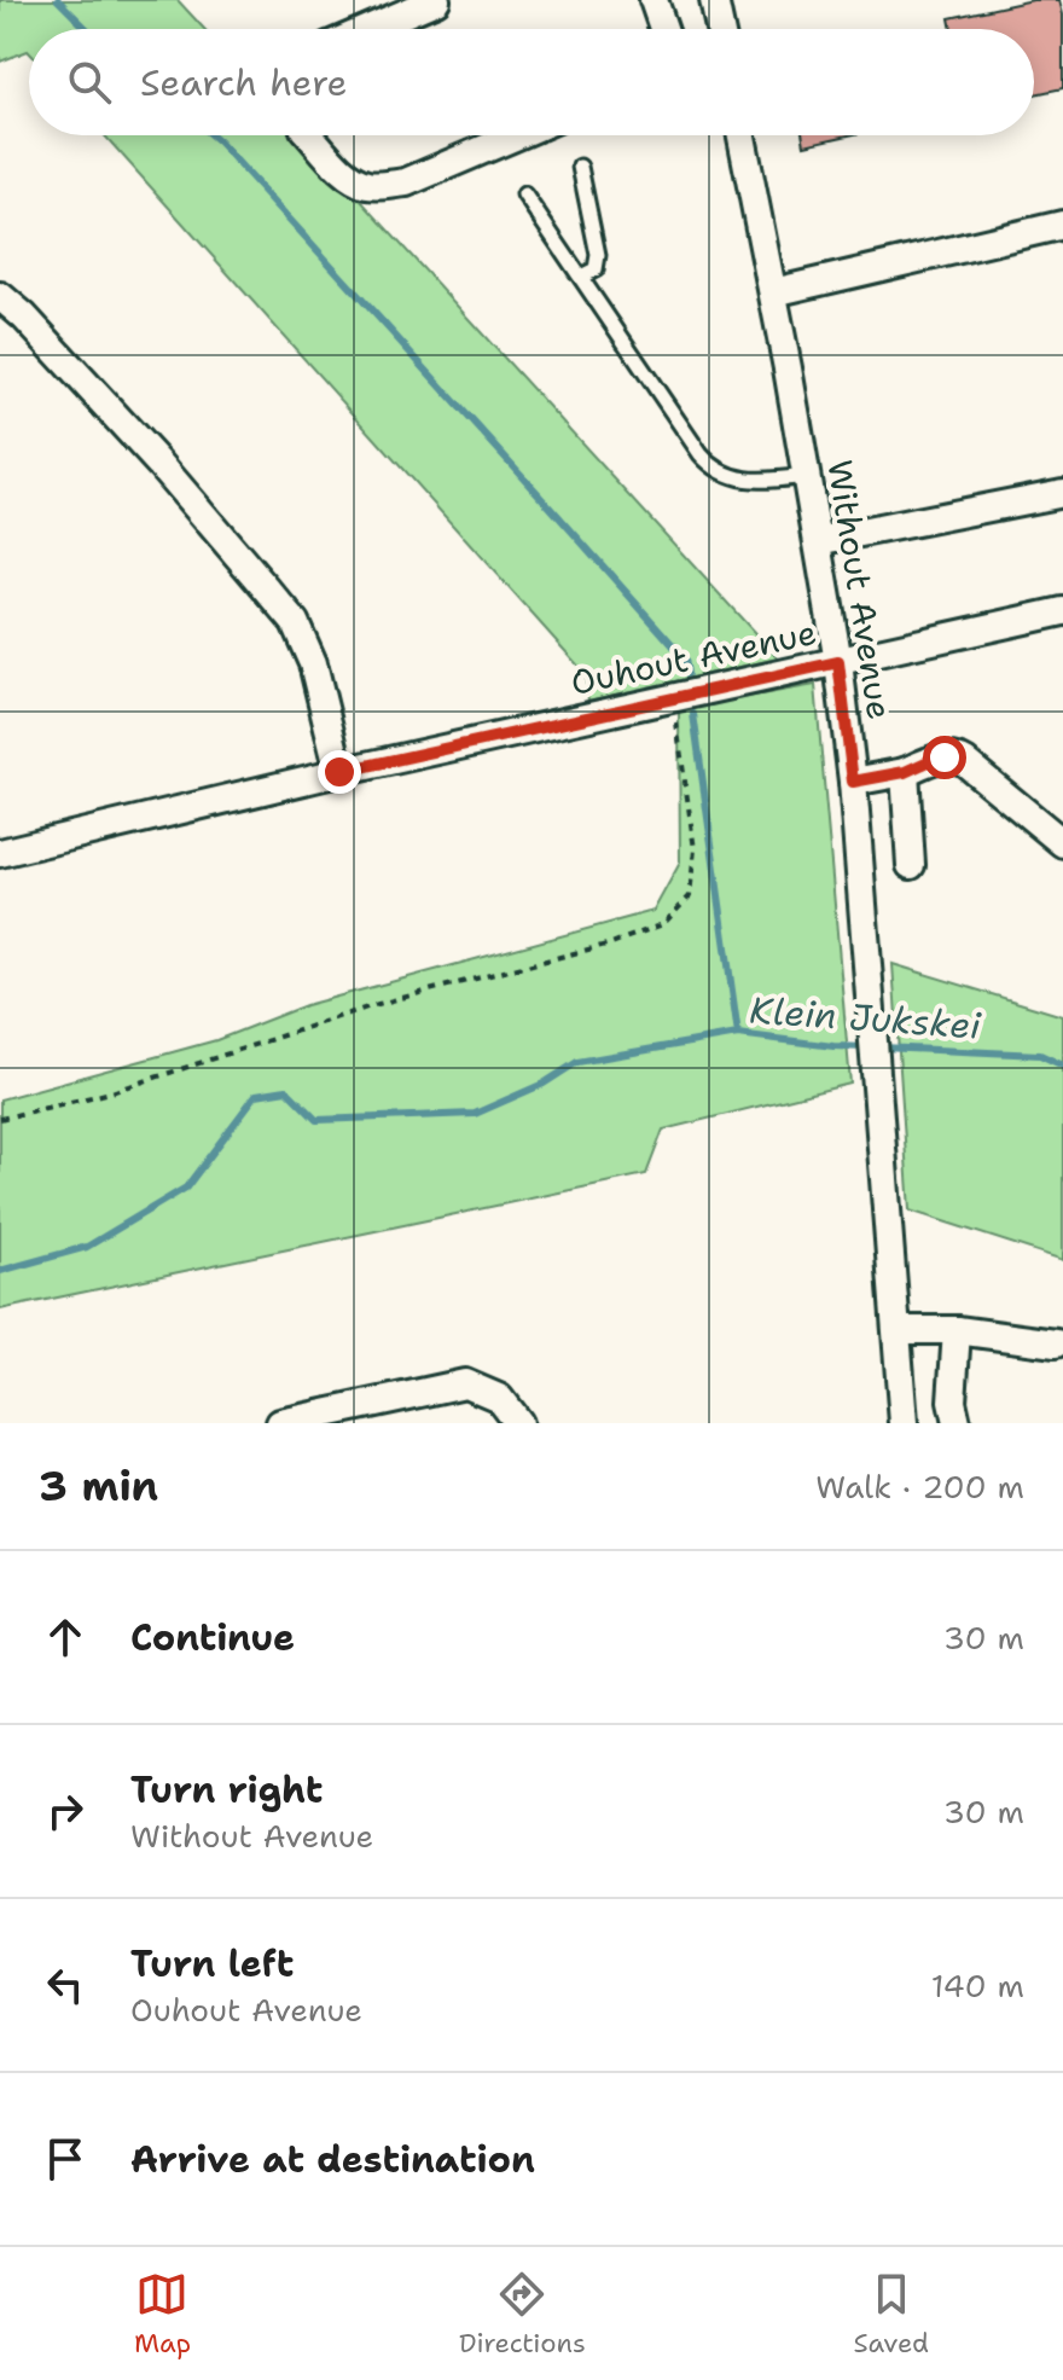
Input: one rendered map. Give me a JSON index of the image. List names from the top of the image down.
{
  "streets": {
    "street": ["Without Avenue", "Ouhout Avenue"]
  },
  "crossings": [
    ["Without Avenue", "Ouhout Avenue"]
  ],
  "water": ["Klein Jukskei"],
  "page": {
    "search": "Search here",
    "heading": ["3 min", "Walk · 200 m"],
    "list": [
      ["Continue", "30 m"],
      ["Turn right", "Without Avenue", "30 m"],
      ["Turn left", "Ouhout Avenue", "140 m"],
      "Arrive at destination"
    ],
    "nav": ["Map", "Directions", "Saved"]
  }
}
